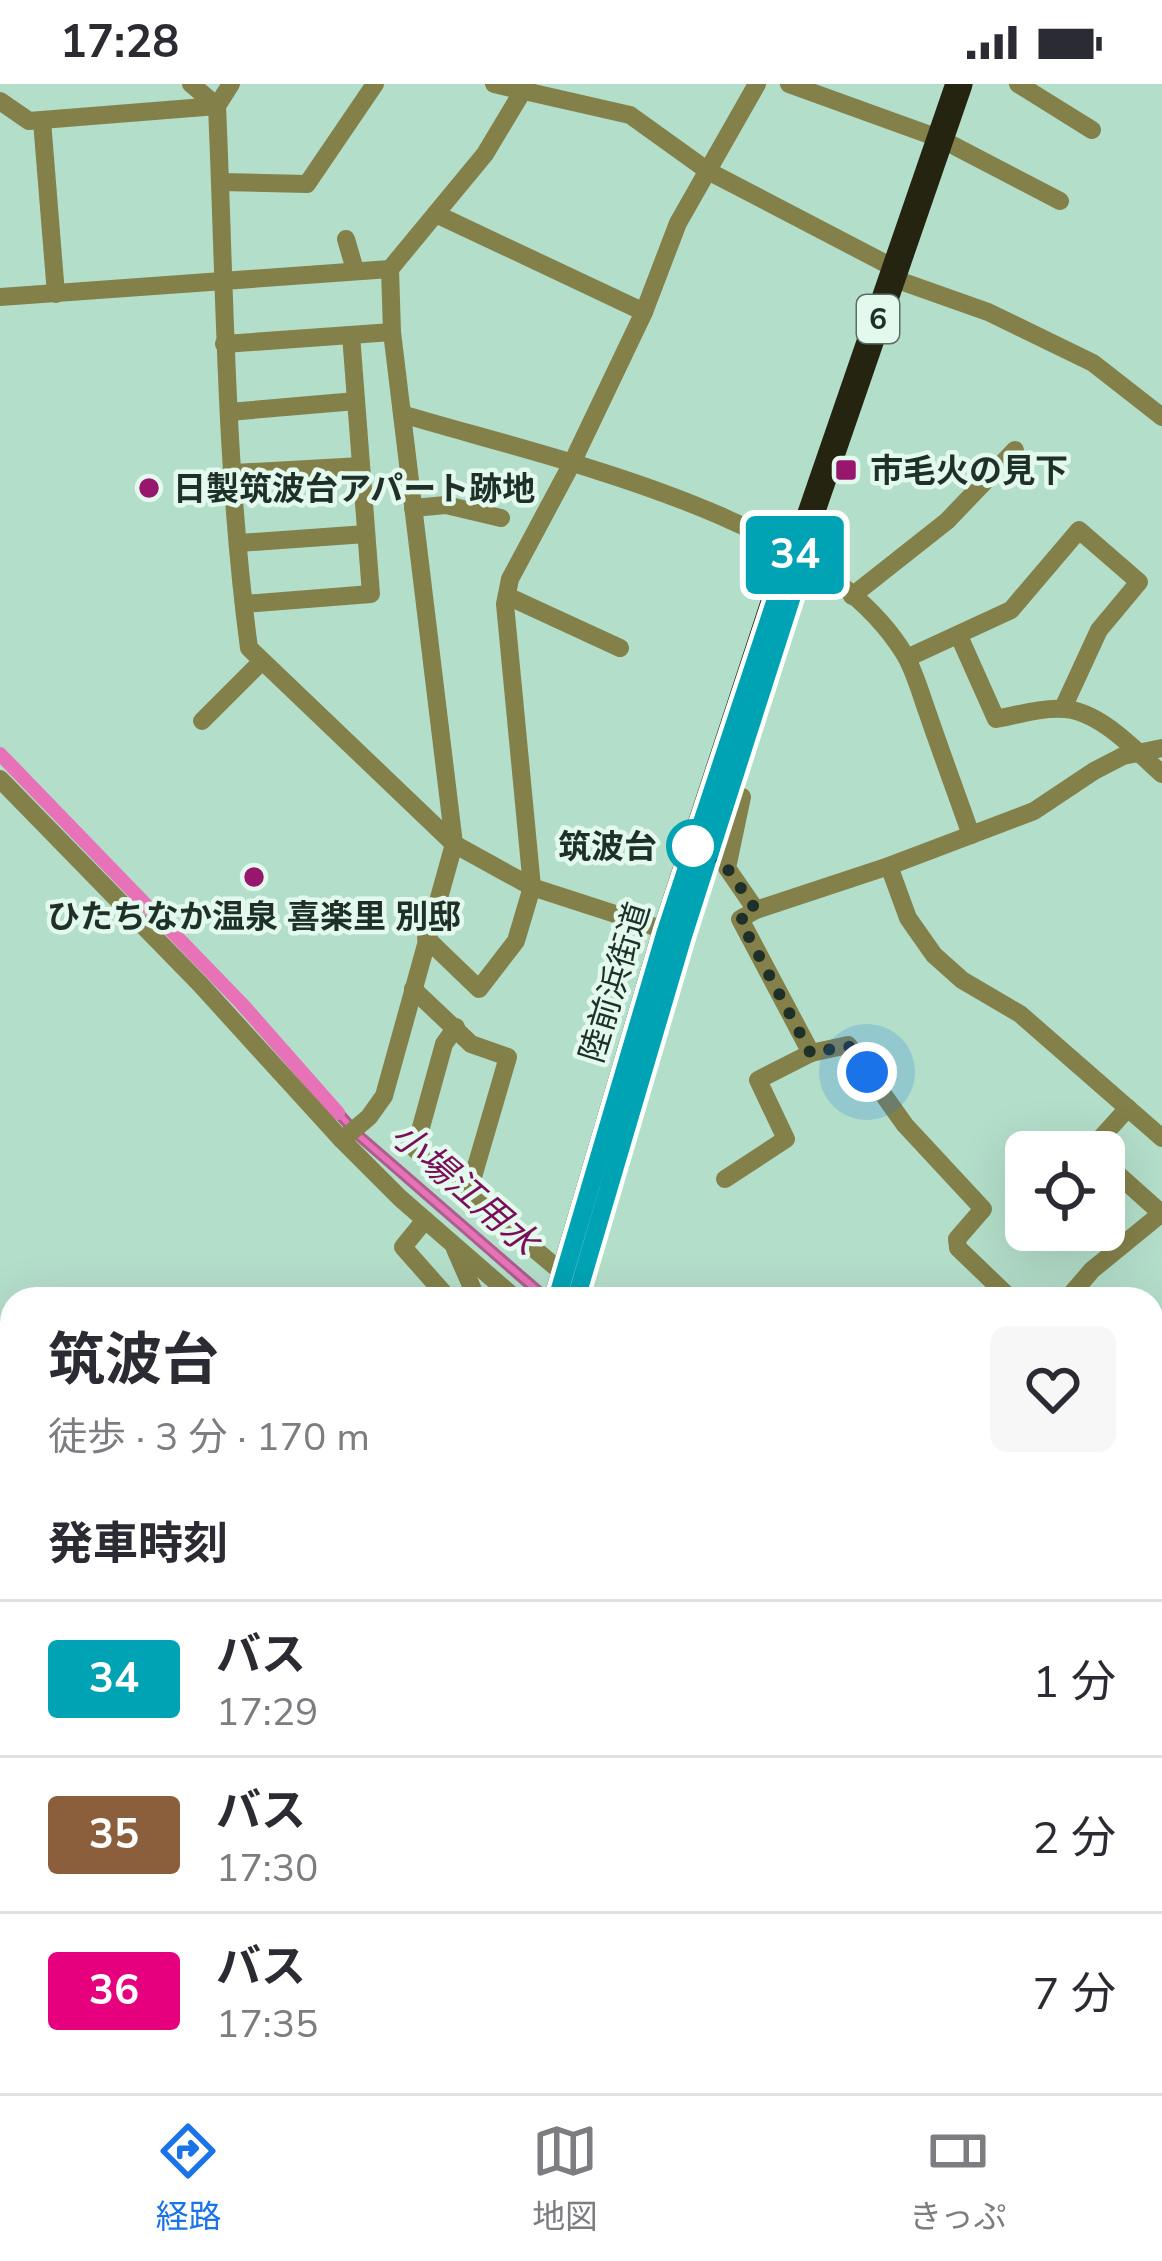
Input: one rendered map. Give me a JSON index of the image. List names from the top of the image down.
{
  "streets": {
    "highway": ["6", "陸前浜街道"]
  },
  "water": ["小場江用水"],
  "places": {
    "transit": ["市毛火の見下"],
    "other": ["日製筑波台アパート跡地", "筑波台", "ひたちなか温泉 喜楽里 別邸"]
  },
  "lines": ["bus line 34"],
  "page": {
    "status": "17:28",
    "on_map": "34",
    "heading": [
      ["筑波台", "徒歩 · 3 分 · 170 m"],
      "発車時刻"
    ],
    "list": [
      {
        "mark": "34",
        "name": "バス",
        "note": "17:29",
        "value": "1 分"
      },
      {
        "mark": "35",
        "name": "バス",
        "note": "17:30",
        "value": "2 分"
      },
      {
        "mark": "36",
        "name": "バス",
        "note": "17:35",
        "value": "7 分"
      }
    ],
    "tabs": ["経路", "地図", "きっぷ"]
  }
}
